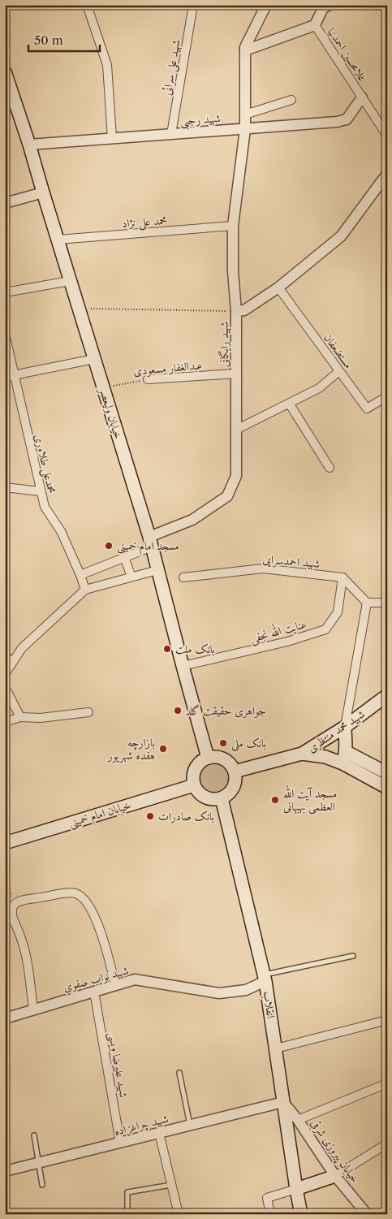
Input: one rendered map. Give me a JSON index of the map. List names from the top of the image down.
{
  "streets": {
    "main road": [
      "خیابان ولیعصر",
      "شهید محمد منتظری",
      "خیابان امام خمینی",
      "انقلاب"
    ],
    "street": [
      "غلامحسین احمدنیا",
      "شهید علی سرائی",
      "شهید رجبی",
      "محمد علی نژاد",
      "شهید رایگانی",
      "مستضعفان",
      "عبدالغفار مسعودی",
      "محمدعلی طلاوری",
      "شهید احمدسرایی",
      "عنایت الله نجفی",
      "شهید نواب صفوي",
      "شهید علیرضا ویسی",
      "شهید چراغزاده",
      "خیابان پیروزی شرقی"
    ]
  },
  "crossings": [
    ["غلامحسین احمدنیا", "شهید رجبی"],
    ["شهید علی سرائی", "شهید رجبی"],
    ["شهید رجبی", "خیابان ولیعصر"],
    ["محمد علی نژاد", "خیابان ولیعصر"],
    ["شهید رایگانی", "مستضعفان"],
    ["شهید رایگانی", "عبدالغفار مسعودی"],
    ["شهید رایگانی", "خیابان ولیعصر"],
    ["عبدالغفار مسعودی", "خیابان ولیعصر"],
    ["خیابان ولیعصر", "عنایت الله نجفی"],
    ["خیابان ولیعصر", "شهید محمد منتظری"],
    ["خیابان ولیعصر", "خیابان امام خمینی"],
    ["خیابان ولیعصر", "انقلاب"],
    ["شهید احمدسرایی", "عنایت الله نجفی"],
    ["شهید محمد منتظری", "خیابان امام خمینی"],
    ["شهید محمد منتظری", "انقلاب"],
    ["خیابان امام خمینی", "انقلاب"],
    ["شهید نواب صفوي", "انقلاب"],
    ["شهید نواب صفوي", "شهید علیرضا ویسی"],
    ["انقلاب", "شهید چراغزاده"],
    ["انقلاب", "خیابان پیروزی شرقی"],
    ["شهید علیرضا ویسی", "شهید چراغزاده"],
    ["شهید چراغزاده", "خیابان پیروزی شرقی"]
  ],
  "places": [
    "مسجد امام خمینی",
    "بانک ملت",
    "جواهری حقیقت گلد",
    "بانک ملی",
    "بازارچه هفده شهریور",
    "مسجد آیت الله العظمی بهبهانی",
    "بانک صادرات"
  ],
  "scale_bar": "50 m"
}
